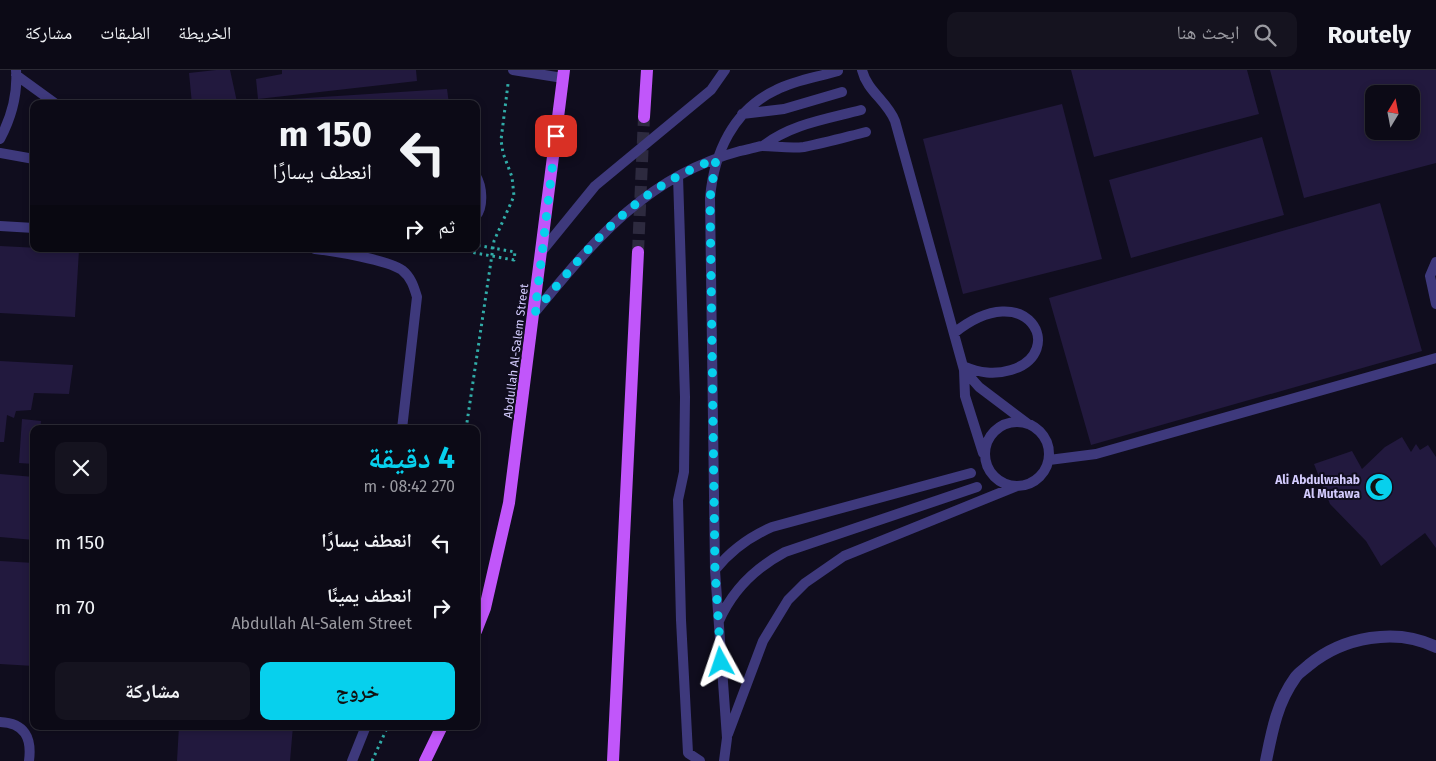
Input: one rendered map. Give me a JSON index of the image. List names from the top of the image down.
{
  "streets": {
    "main road": ["Abdullah Al-Salem Street"]
  },
  "places": {
    "mosque": ["Ali Abdulwahab Al Mutawa"]
  },
  "north": "top",
  "page": {
    "header": "Routely",
    "search": "ابحث هنا",
    "nav": ["الخريطة", "الطبقات", "مشاركة"],
    "turn": ["150 m", "انعطف يسارًا"],
    "then": "ثم",
    "heading": ["4 دقيقة", "270 m · 08:42"],
    "list": [
      {
        "name": "انعطف يسارًا",
        "value": "150 m"
      },
      {
        "name": "انعطف يمينًا",
        "note": "Abdullah Al-Salem Street",
        "value": "70 m"
      }
    ],
    "buttons": ["خروج", "مشاركة"]
  }
}
